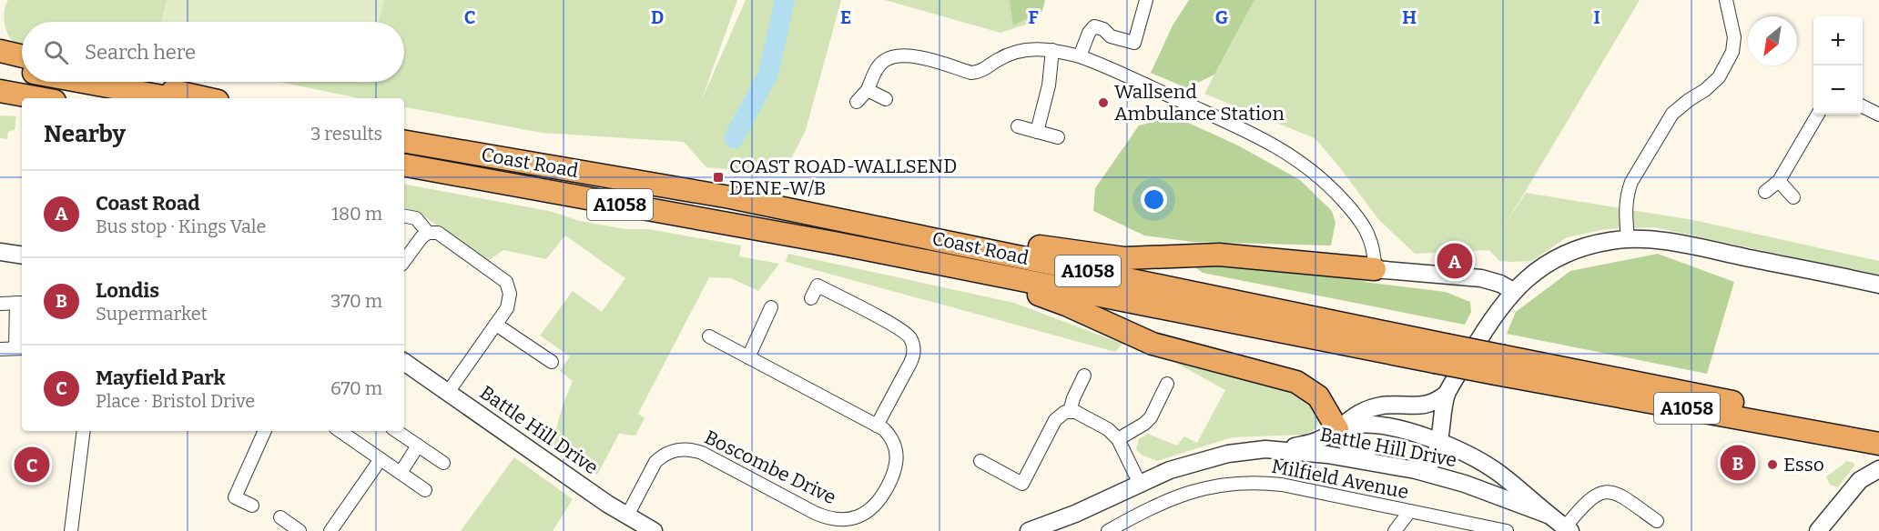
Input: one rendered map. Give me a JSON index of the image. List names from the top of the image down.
{
  "streets": {
    "highway": ["Coast Road", "A1058"],
    "street": ["Battle Hill Drive", "Boscombe Drive", "Milfield Avenue"]
  },
  "crossings": [
    ["Battle Hill Drive", "Boscombe Drive"]
  ],
  "places": {
    "other": ["Wallsend Ambulance Station", "Esso"],
    "transit": ["COAST ROAD-WALLSEND DENE-W/B"]
  },
  "north": "bottom left",
  "page": {
    "map_buttons": ["+", "−"],
    "search": "Search here",
    "heading": ["Nearby", "3 results"],
    "list": [
      {
        "mark": "A",
        "name": "Coast Road",
        "note": "Bus stop · Kings Vale",
        "value": "180 m"
      },
      {
        "mark": "B",
        "name": "Londis",
        "note": "Supermarket",
        "value": "370 m"
      },
      {
        "mark": "C",
        "name": "Mayfield Park",
        "note": "Place · Bristol Drive",
        "value": "670 m"
      }
    ],
    "pins": ["A", "B", "C"]
  },
  "grid": {
    "columns": [
      "C",
      "D",
      "E",
      "F",
      "G",
      "H",
      "I"
    ]
  }
}
